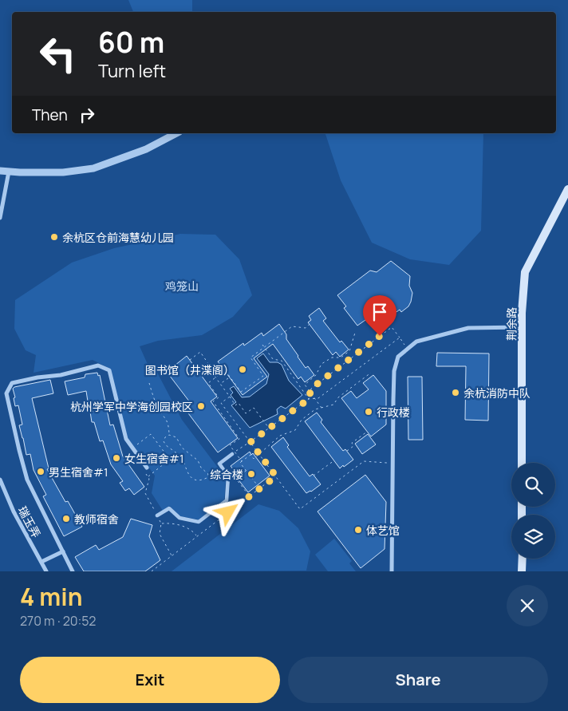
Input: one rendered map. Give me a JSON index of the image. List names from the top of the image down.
{
  "streets": {
    "main road": ["荆余路"],
    "street": ["瑞玉弄"]
  },
  "parks": ["鸡笼山"],
  "places": [
    "余杭区仓前海慧幼儿园",
    "图书馆（井渫阁）",
    "余杭消防中队",
    "杭州学军中学海创园校区",
    "行政楼",
    "女生宿舍#1",
    "男生宿舍#1",
    "综合楼",
    "教师宿舍",
    "体艺馆"
  ],
  "page": {
    "turn": ["60 m", "Turn left"],
    "then": "Then",
    "heading": ["4 min", "270 m · 20:52"],
    "buttons": ["Exit", "Share"]
  }
}
